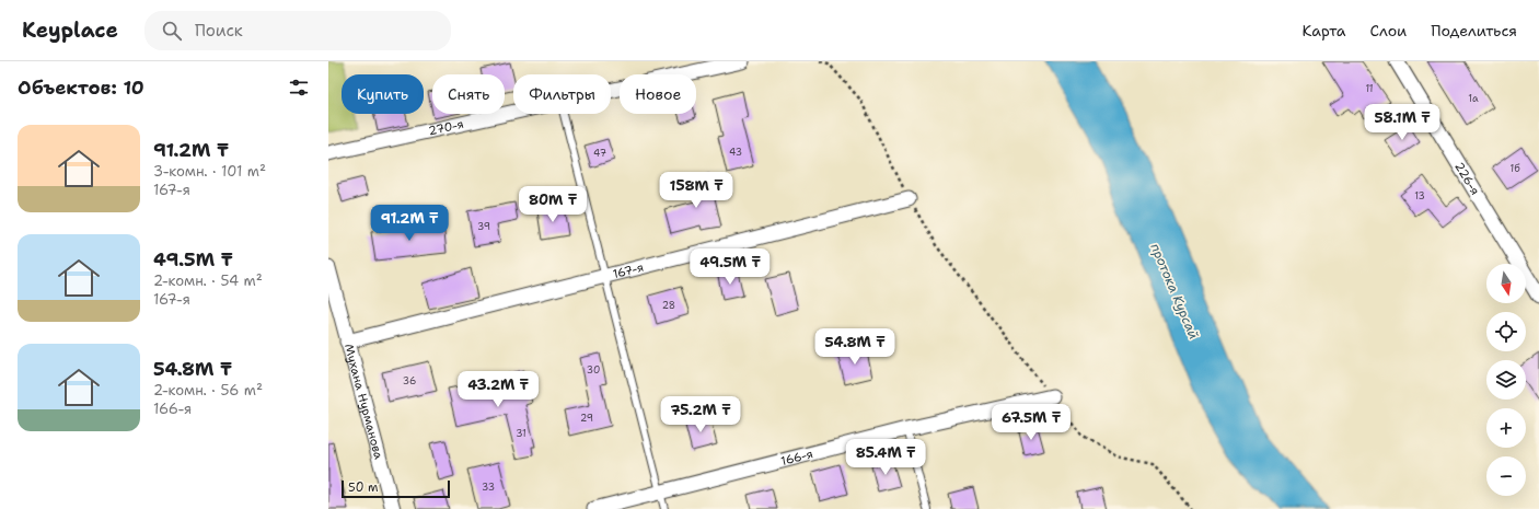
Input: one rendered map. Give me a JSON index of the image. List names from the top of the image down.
{
  "streets": {
    "street": [
      "270-я",
      "226-я",
      "167-я",
      "Мухана Нурманова",
      "166-я"
    ]
  },
  "crossings": [
    ["167-я", "Мухана Нурманова"]
  ],
  "water": ["протока Курсай"],
  "house_numbers": [
    "11",
    "1а",
    "43",
    "47",
    "1б",
    "13",
    "39",
    "28",
    "30",
    "36",
    "29",
    "31",
    "33"
  ],
  "scale_bar": "50 m",
  "north": "bottom",
  "page": {
    "header": "Keyplace",
    "search": "Поиск",
    "nav": ["Карта", "Слои", "Поделиться"],
    "heading": "Объектов: 10",
    "chip": [
      "Купить",
      "Снять",
      "Фильтры",
      "Новое"
    ],
    "price": [
      "58.1M ₸",
      "158M ₸",
      "80M ₸",
      "91.2M ₸",
      "49.5M ₸",
      "54.8M ₸",
      "43.2M ₸",
      "75.2M ₸",
      "67.5M ₸",
      "85.4M ₸"
    ],
    "list": [
      {
        "name": "91.2M ₸",
        "note": "3-комн. · 101 m² · 167-я"
      },
      {
        "name": "49.5M ₸",
        "note": "2-комн. · 54 m² · 167-я"
      },
      {
        "name": "54.8M ₸",
        "note": "2-комн. · 56 m² · 166-я"
      }
    ],
    "map_buttons": ["+", "−"],
    "scale": "50 m"
  }
}
